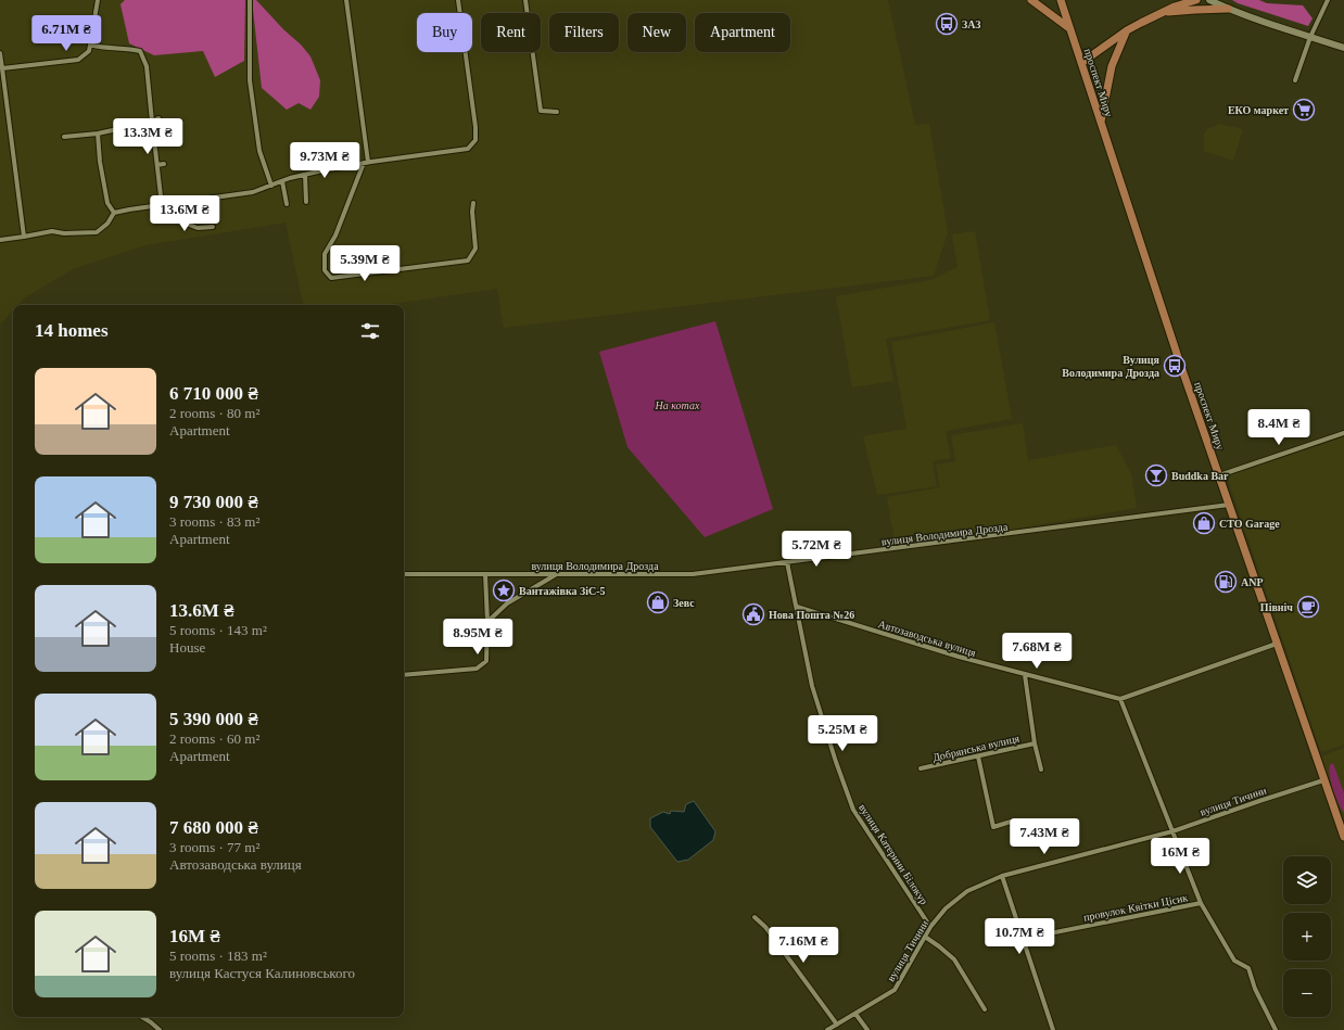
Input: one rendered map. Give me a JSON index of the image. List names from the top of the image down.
{
  "streets": {
    "main road": ["проспект Миру"],
    "street": [
      "вулиця Володимира Дрозда",
      "Автозаводська вулиця",
      "Добрянська вулиця",
      "вулиця Тичини",
      "вулиця Катерини Білокур",
      "провулок Квітки Цісик"
    ]
  },
  "crossings": [
    ["проспект Миру", "вулиця Володимира Дрозда"],
    ["проспект Миру", "вулиця Тичини"],
    ["вулиця Володимира Дрозда", "вулиця Катерини Білокур"],
    ["Автозаводська вулиця", "Добрянська вулиця"],
    ["Автозаводська вулиця", "вулиця Катерини Білокур"],
    ["вулиця Тичини", "вулиця Катерини Білокур"]
  ],
  "parks": ["На котах"],
  "places": {
    "bus stop": ["ЗАЗ", "Вулиця Володимира Дрозда"],
    "supermarket": ["ЕКО маркет"],
    "bar": ["Buddka Bar"],
    "shop": ["СТО Garage", "Зевс"],
    "fuel station": ["ANP"],
    "place": ["Вантажівка ЗіС-5"],
    "cafe": ["Північ"],
    "public building": ["Нова Пошта №26"]
  },
  "page": {
    "chip": [
      "Buy",
      "Rent",
      "Filters",
      "New",
      "Apartment"
    ],
    "price": [
      "6.71M ₴",
      "13.3M ₴",
      "9.73M ₴",
      "13.6M ₴",
      "5.39M ₴",
      "8.4M ₴",
      "5.72M ₴",
      "8.95M ₴",
      "7.68M ₴",
      "5.25M ₴",
      "7.43M ₴",
      "16M ₴",
      "10.7M ₴",
      "7.16M ₴"
    ],
    "heading": "14 homes",
    "list": [
      {
        "name": "6 710 000 ₴",
        "note": "2 rooms · 80 m² · Apartment"
      },
      {
        "name": "9 730 000 ₴",
        "note": "3 rooms · 83 m² · Apartment"
      },
      {
        "name": "13.6M ₴",
        "note": "5 rooms · 143 m² · House"
      },
      {
        "name": "5 390 000 ₴",
        "note": "2 rooms · 60 m² · Apartment"
      },
      {
        "name": "7 680 000 ₴",
        "note": "3 rooms · 77 m² · Автозаводська вулиця"
      },
      {
        "name": "16M ₴",
        "note": "5 rooms · 183 m² · вулиця Кастуся Калиновського"
      }
    ],
    "map_buttons": ["+", "−"]
  }
}
